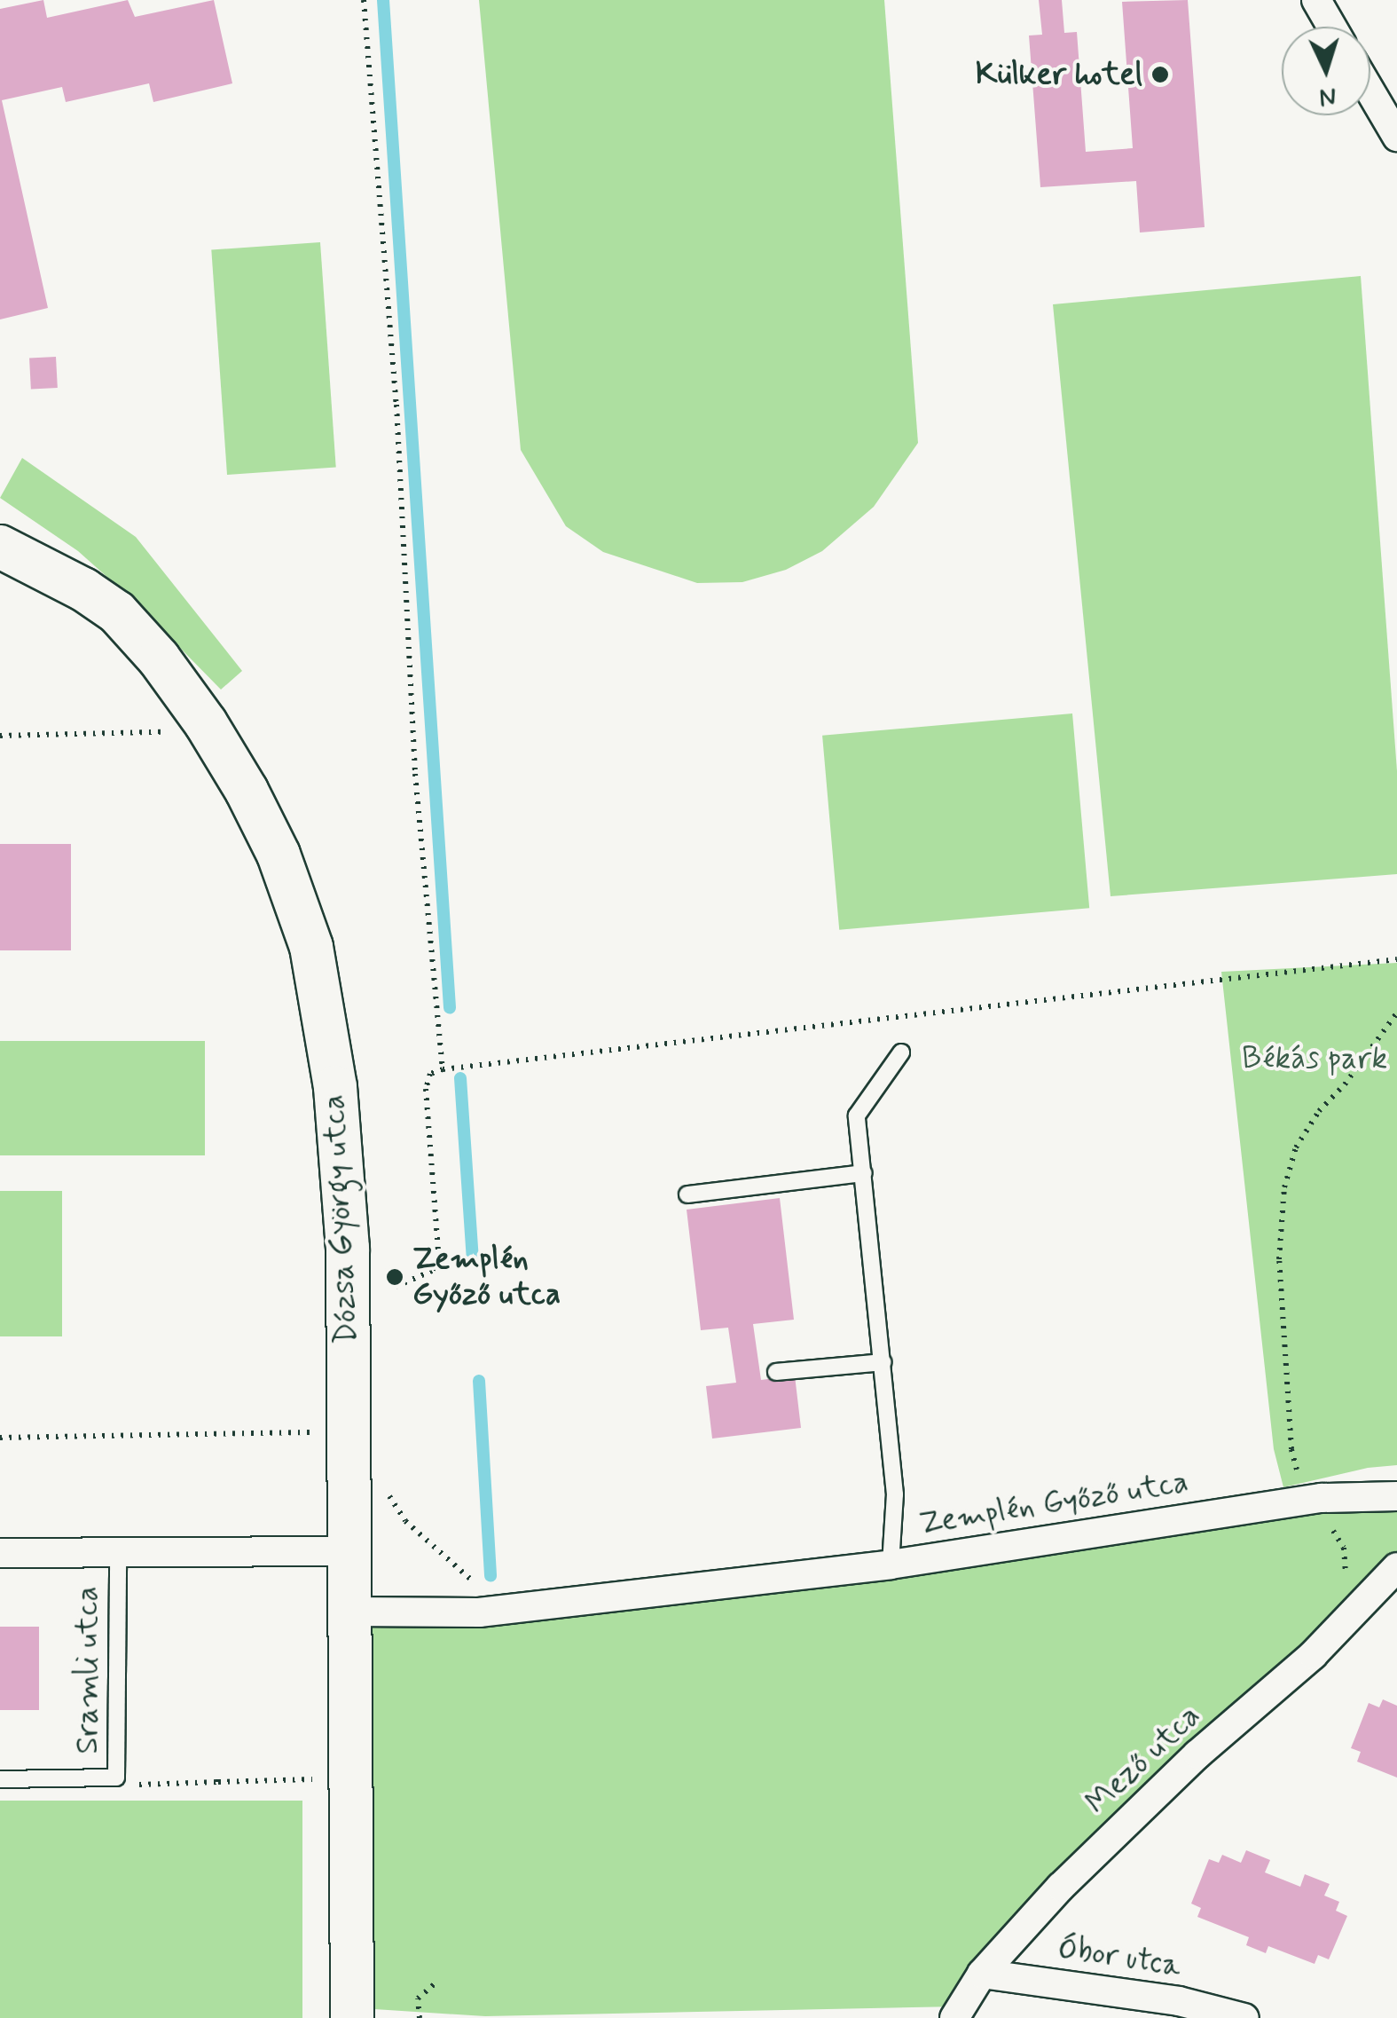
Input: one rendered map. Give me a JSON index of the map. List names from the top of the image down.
{
  "streets": {
    "street": [
      "Dózsa György utca",
      "Zemplén Győző utca",
      "Mező utca",
      "Óbor utca"
    ],
    "lane": ["Sramli utca"]
  },
  "crossings": [
    ["Dózsa György utca", "Zemplén Győző utca"],
    ["Mező utca", "Óbor utca"]
  ],
  "parks": ["Békás park"],
  "places": ["Külker hotel", "Zemplén Győző utca"],
  "north": "bottom"
}
